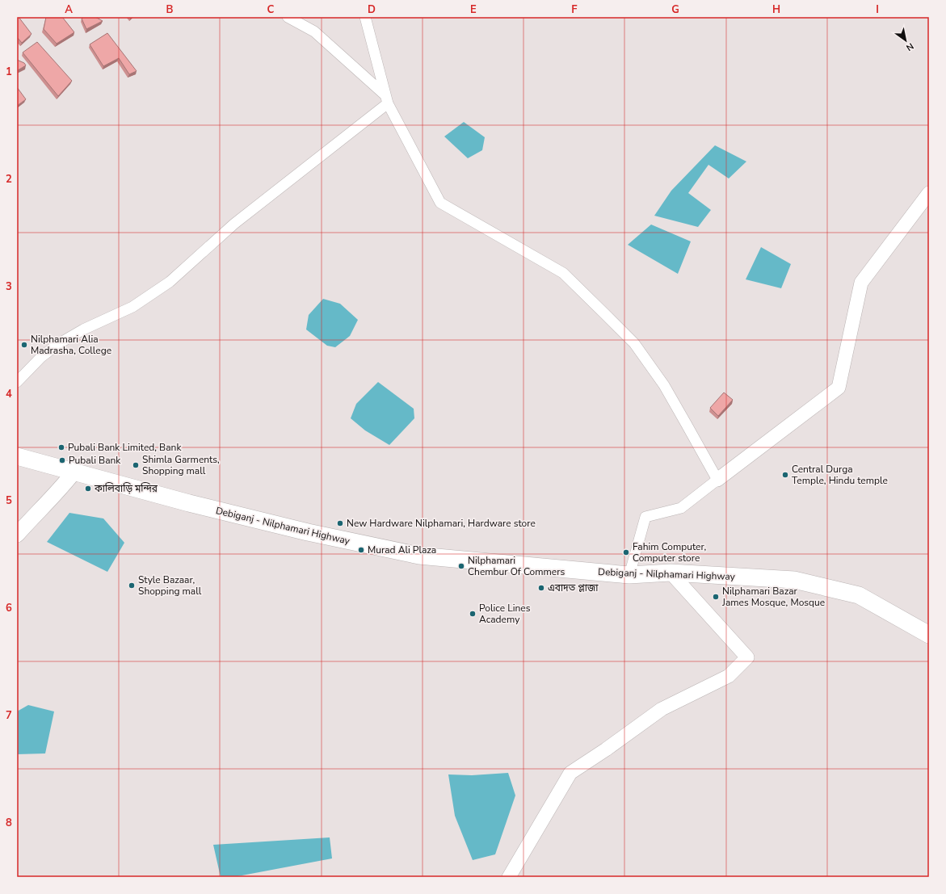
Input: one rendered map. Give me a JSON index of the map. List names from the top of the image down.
{
  "streets": {
    "main road": ["Debiganj - Nilphamari Highway"]
  },
  "places": [
    "Nilphamari Alia Madrasha, College",
    "Pubali Bank Limited, Bank",
    "Pubali Bank",
    "Shimla Garments, Shopping mall",
    "Central Durga Temple, Hindu temple",
    "কালিবাড়ি মন্দির",
    "New Hardware Nilphamari, Hardware store",
    "Murad Ali Plaza",
    "Fahim Computer, Computer store",
    "Nilphamari Chembur Of Commers",
    "Style Bazaar, Shopping mall",
    "এবাদত প্লাজা",
    "Nilphamari Bazar James Mosque, Mosque",
    "Police Lines Academy"
  ],
  "north": "bottom right",
  "grid": {
    "columns": [
      "A",
      "B",
      "C",
      "D",
      "E",
      "F",
      "G",
      "H",
      "I"
    ],
    "rows": [
      "1",
      "2",
      "3",
      "4",
      "5",
      "6",
      "7",
      "8"
    ]
  }
}
